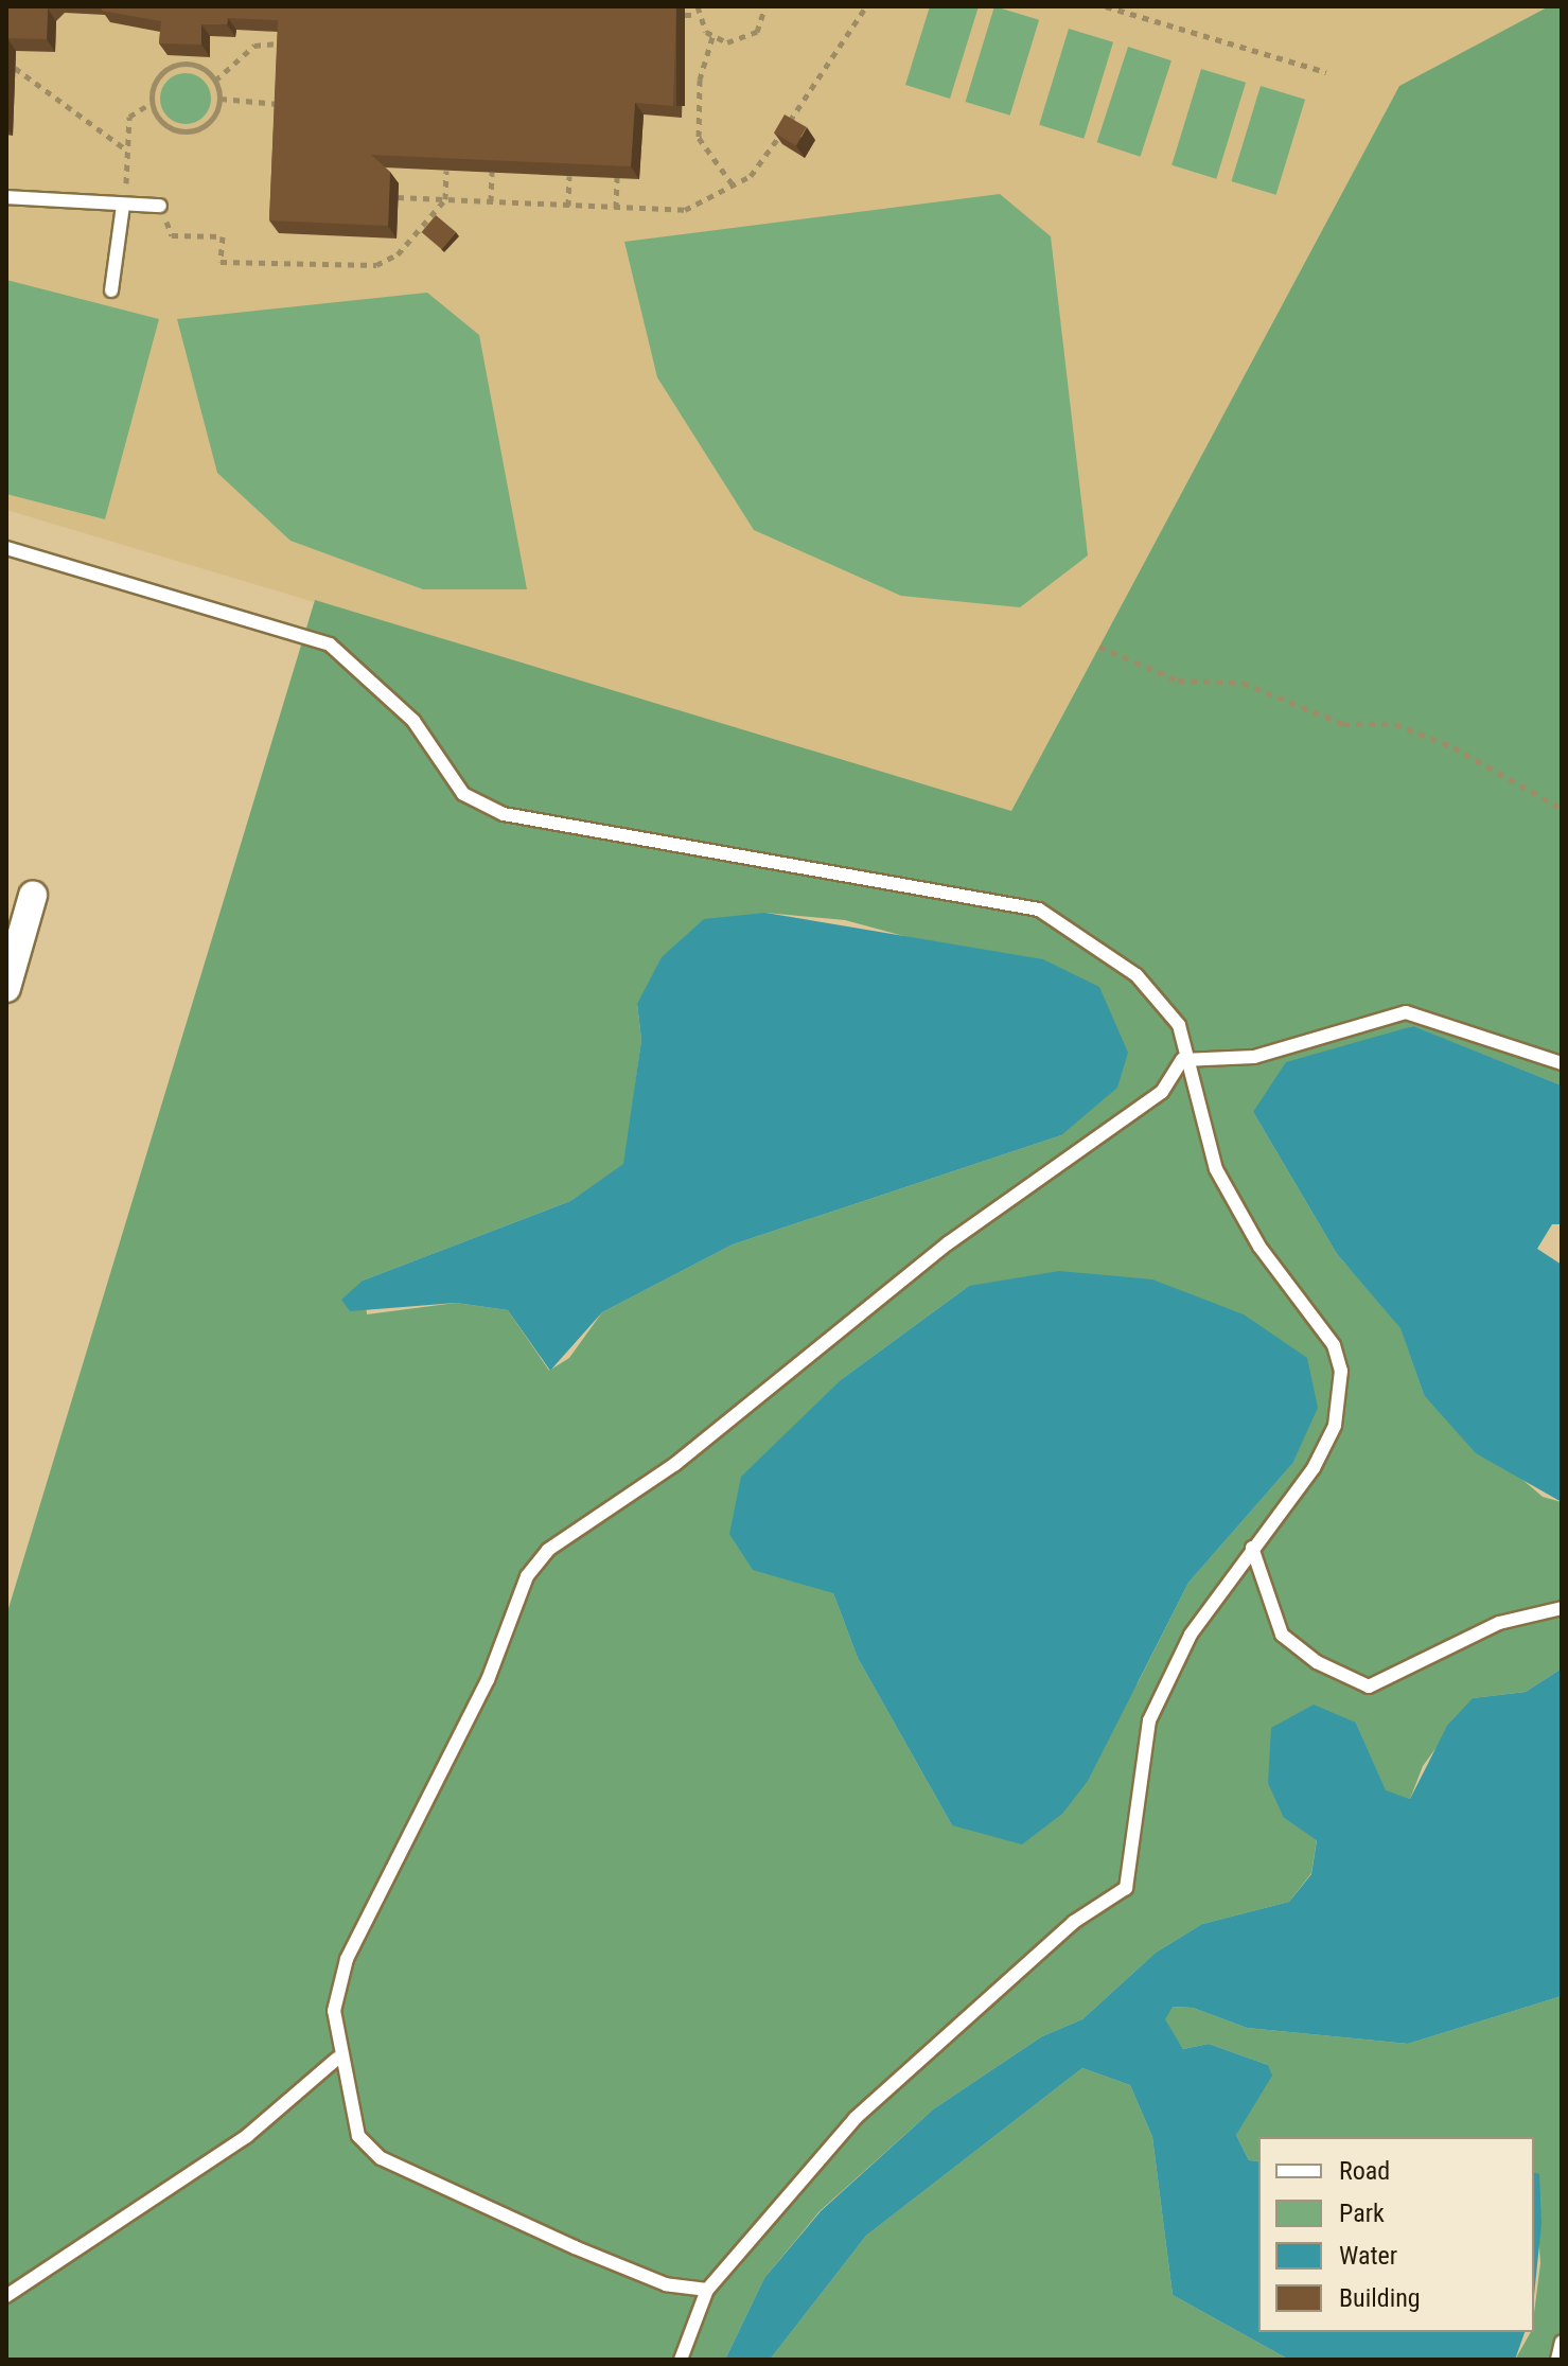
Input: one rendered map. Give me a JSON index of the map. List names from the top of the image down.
{
  "legend": [
    "Road",
    "Park",
    "Water",
    "Building"
  ]
}
